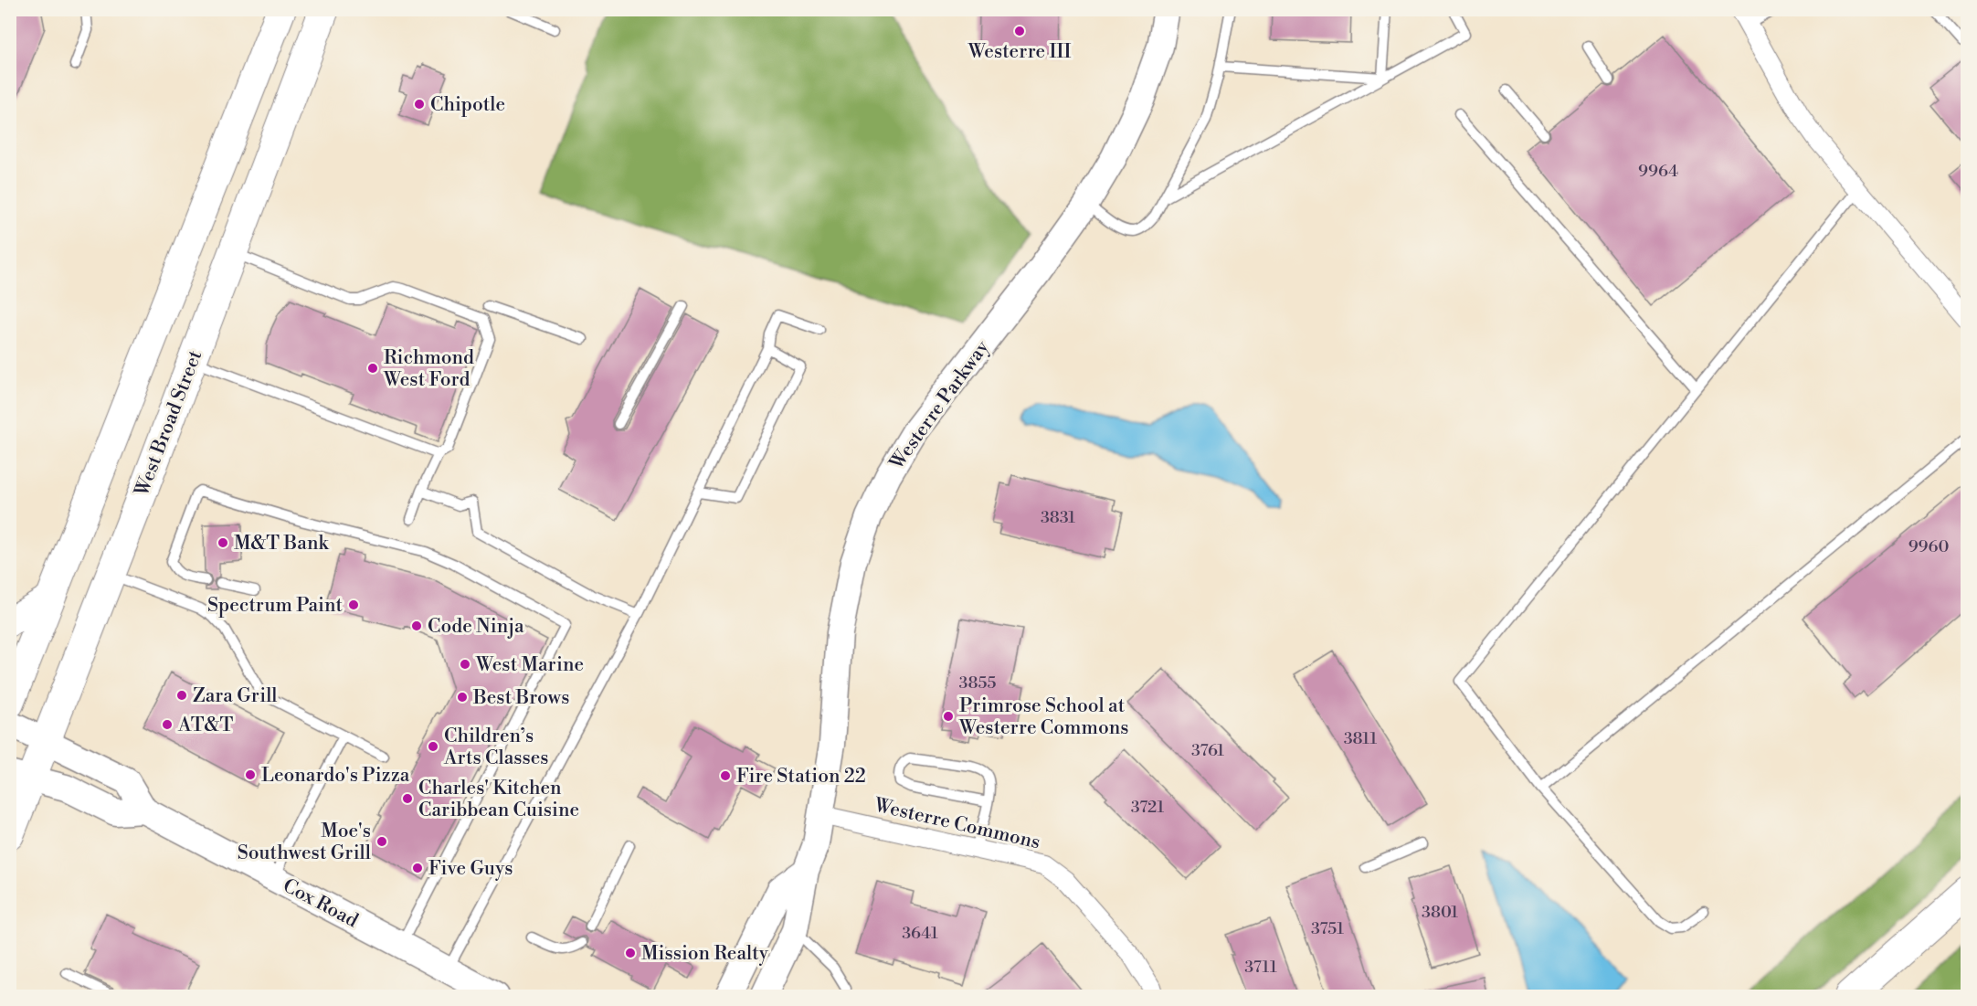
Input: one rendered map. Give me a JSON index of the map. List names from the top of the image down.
{
  "streets": {
    "main road": ["West Broad Street"],
    "street": ["Westerre Parkway", "Westerre Commons", "Cox Road"]
  },
  "crossings": [
    ["Westerre Parkway", "Westerre Commons"]
  ],
  "places": [
    "Westerre III",
    "Chipotle",
    "Richmond West Ford",
    "M&T Bank",
    "Spectrum Paint",
    "Code Ninja",
    "West Marine",
    "Zara Grill",
    "Best Brows",
    "Primrose School at Westerre Commons",
    "AT&T",
    "Children’s Arts Classes",
    "Leonardo's Pizza",
    "Fire Station 22",
    "Charles' Kitchen Caribbean Cuisine",
    "Moe's Southwest Grill",
    "Five Guys",
    "Mission Realty"
  ],
  "house_numbers": [
    "9964",
    "3831",
    "9960",
    "3855",
    "3811",
    "3761",
    "3721",
    "3801",
    "3751",
    "3641",
    "3711"
  ]
}
